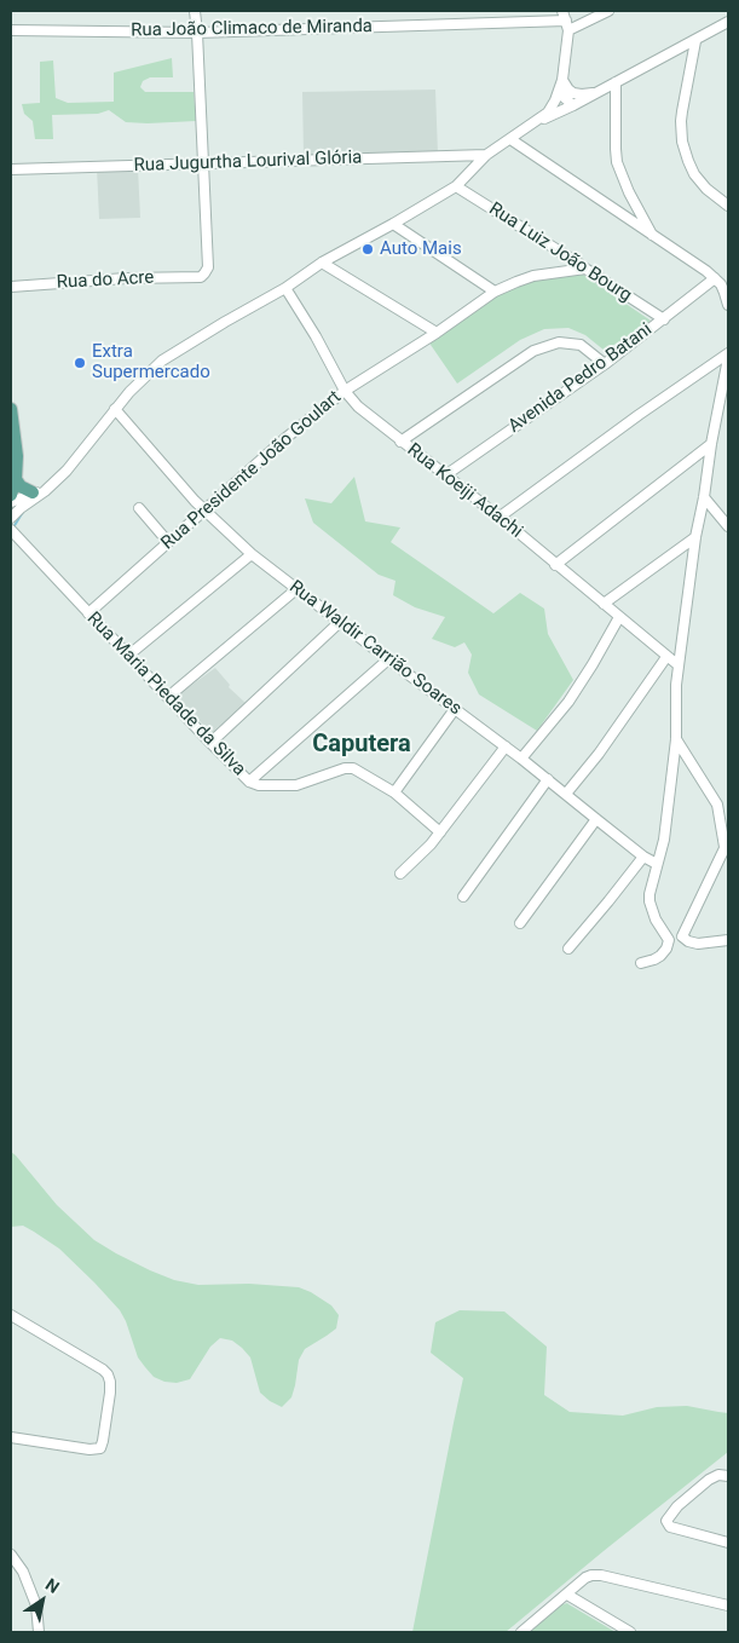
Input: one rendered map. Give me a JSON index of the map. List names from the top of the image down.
{
  "streets": {
    "street": [
      "Rua João Climaco de Miranda",
      "Rua Jugurtha Lourival Glória",
      "Rua Luiz João Bourg",
      "Rua do Acre",
      "Avenida Pedro Batani",
      "Rua Presidente João Goulart",
      "Rua Koeiji Adachi",
      "Rua Waldir Carrião Soares",
      "Rua Maria Piedade da Silva"
    ]
  },
  "crossings": [
    ["Rua Jugurtha Lourival Glória", "Rua do Acre"],
    ["Rua Luiz João Bourg", "Avenida Pedro Batani"],
    ["Rua Luiz João Bourg", "Rua Presidente João Goulart"],
    ["Avenida Pedro Batani", "Rua Koeiji Adachi"],
    ["Rua Presidente João Goulart", "Rua Koeiji Adachi"],
    ["Rua Presidente João Goulart", "Rua Waldir Carrião Soares"],
    ["Rua Presidente João Goulart", "Rua Maria Piedade da Silva"]
  ],
  "districts": ["Caputera"],
  "places": ["Auto Mais", "Extra Supermercado"],
  "north": "top right"
}
